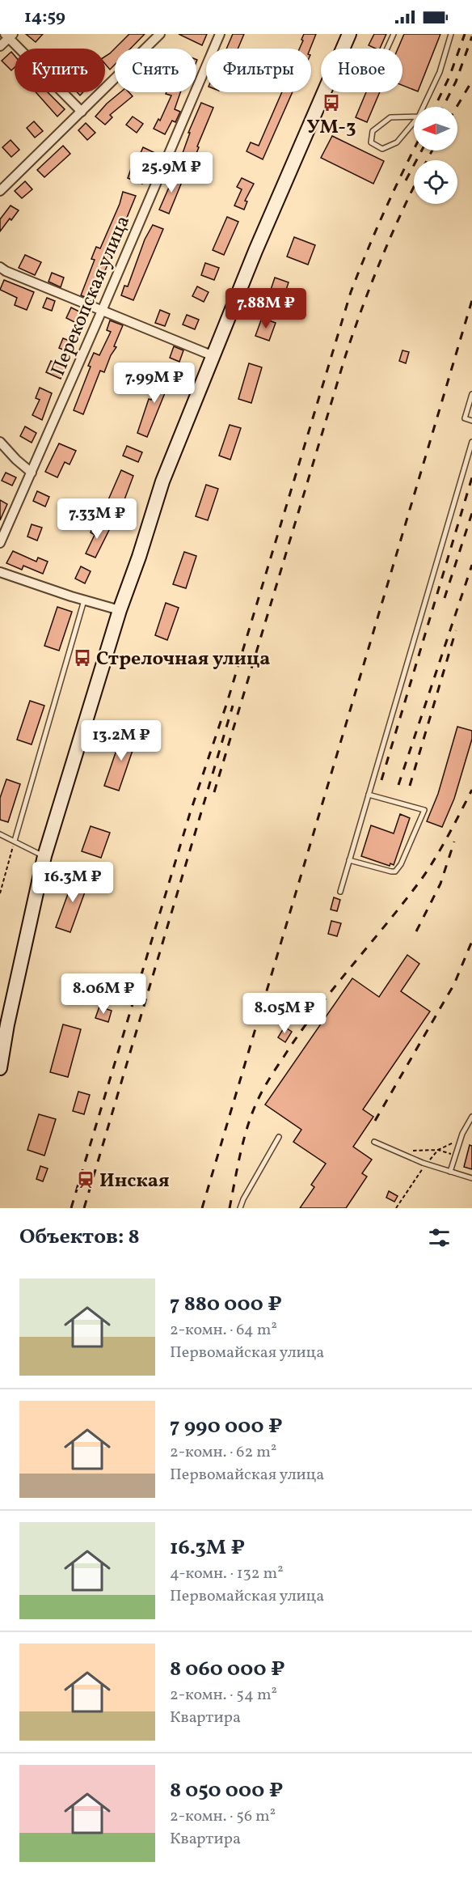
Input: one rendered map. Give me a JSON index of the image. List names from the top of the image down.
{
  "streets": {
    "street": ["Перекопская улица"]
  },
  "places": {
    "bus stop": ["УМ-3", "Стрелочная улица"],
    "station": ["Инская"]
  },
  "north": "left",
  "page": {
    "status": "14:59",
    "chip": [
      "Купить",
      "Снять",
      "Фильтры",
      "Новое"
    ],
    "price": [
      "25.9M ₽",
      "7.88M ₽",
      "7.99M ₽",
      "7.33M ₽",
      "13.2M ₽",
      "16.3M ₽",
      "8.06M ₽",
      "8.05M ₽"
    ],
    "heading": "Объектов: 8",
    "list": [
      {
        "name": "7 880 000 ₽",
        "note": "2-комн. · 64 m² · Первомайская улица"
      },
      {
        "name": "7 990 000 ₽",
        "note": "2-комн. · 62 m² · Первомайская улица"
      },
      {
        "name": "16.3M ₽",
        "note": "4-комн. · 132 m² · Первомайская улица"
      },
      {
        "name": "8 060 000 ₽",
        "note": "2-комн. · 54 m² · Квартира"
      },
      {
        "name": "8 050 000 ₽",
        "note": "2-комн. · 56 m² · Квартира"
      }
    ]
  }
}
